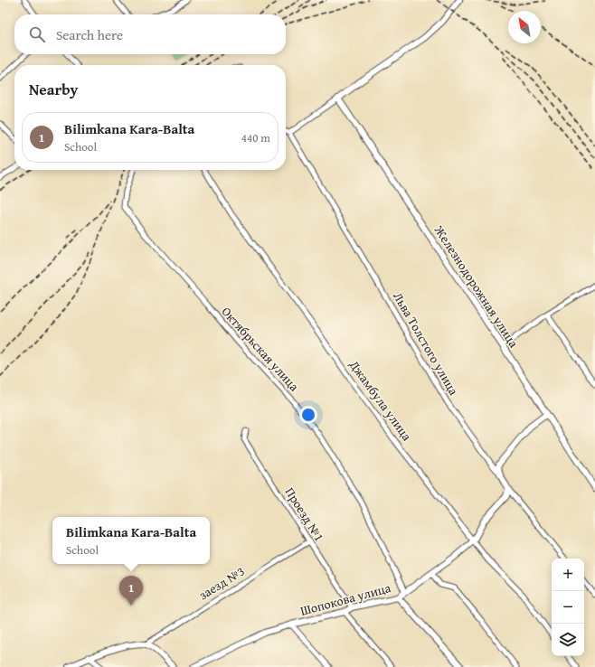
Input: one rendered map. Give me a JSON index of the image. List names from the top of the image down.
{
  "streets": {
    "street": [
      "Железнодорожная улица",
      "Льва Толстого улица",
      "Октябрьская улица",
      "Джамбула улица",
      "Проезд №1",
      "заезд №3",
      "Шопокова улица"
    ]
  },
  "crossings": [
    ["Льва Толстого улица", "Шопокова улица"],
    ["Октябрьская улица", "Шопокова улица"],
    ["Джамбула улица", "Шопокова улица"],
    ["Проезд №1", "заезд №3"],
    ["Проезд №1", "Шопокова улица"]
  ],
  "north": "top left",
  "page": {
    "search": "Search here",
    "heading": "Nearby",
    "list": [
      {
        "mark": "1",
        "name": "Bilimkana Kara-Balta",
        "note": "School",
        "value": "440 m"
      }
    ],
    "popup": ["Bilimkana Kara-Balta", "School"],
    "map_buttons": ["+", "−"],
    "pins": "1"
  }
}
